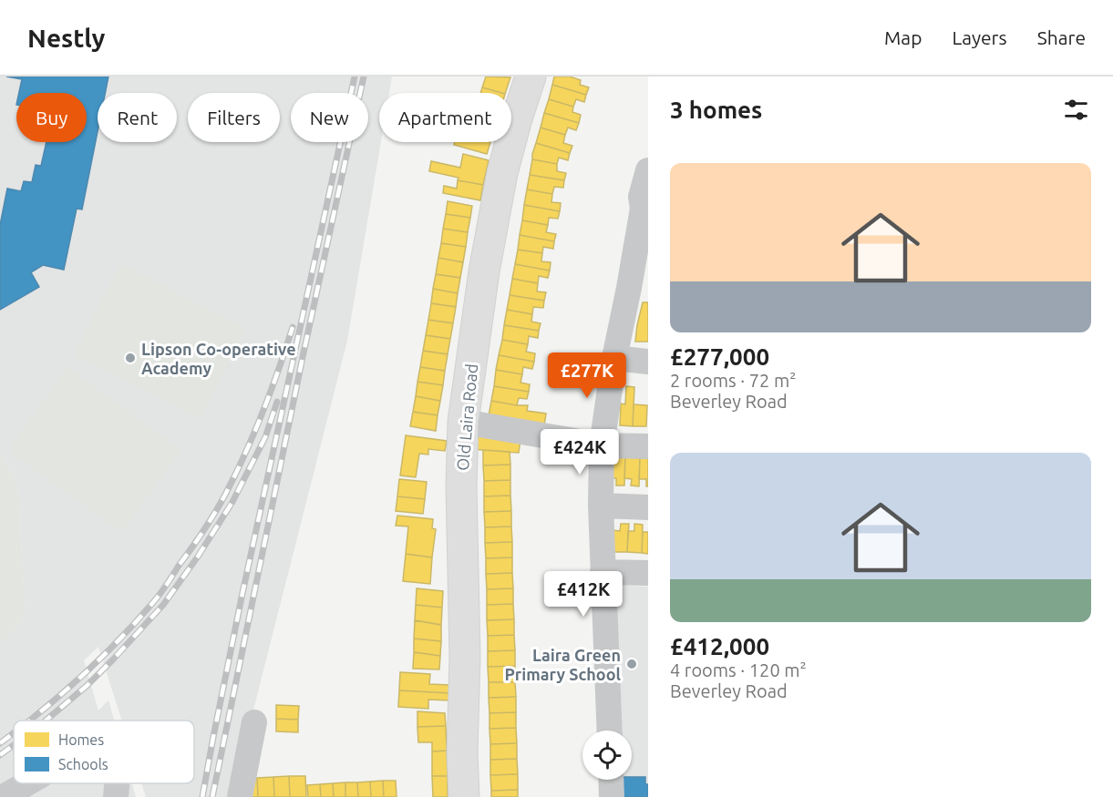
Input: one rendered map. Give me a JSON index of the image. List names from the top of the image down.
{
  "streets": {
    "main road": ["Old Laira Road"]
  },
  "places": ["Lipson Co-operative Academy", "Laira Green Primary School"],
  "legend": ["Homes", "Schools"],
  "page": {
    "header": "Nestly",
    "nav": ["Map", "Layers", "Share"],
    "heading": "3 homes",
    "chip": [
      "Buy",
      "Rent",
      "Filters",
      "New",
      "Apartment"
    ],
    "list": [
      {
        "name": "£277,000",
        "note": "2 rooms · 72 m² · Beverley Road"
      },
      {
        "name": "£412,000",
        "note": "4 rooms · 120 m² · Beverley Road"
      }
    ],
    "price": ["£277K", "£424K", "£412K"]
  }
}
